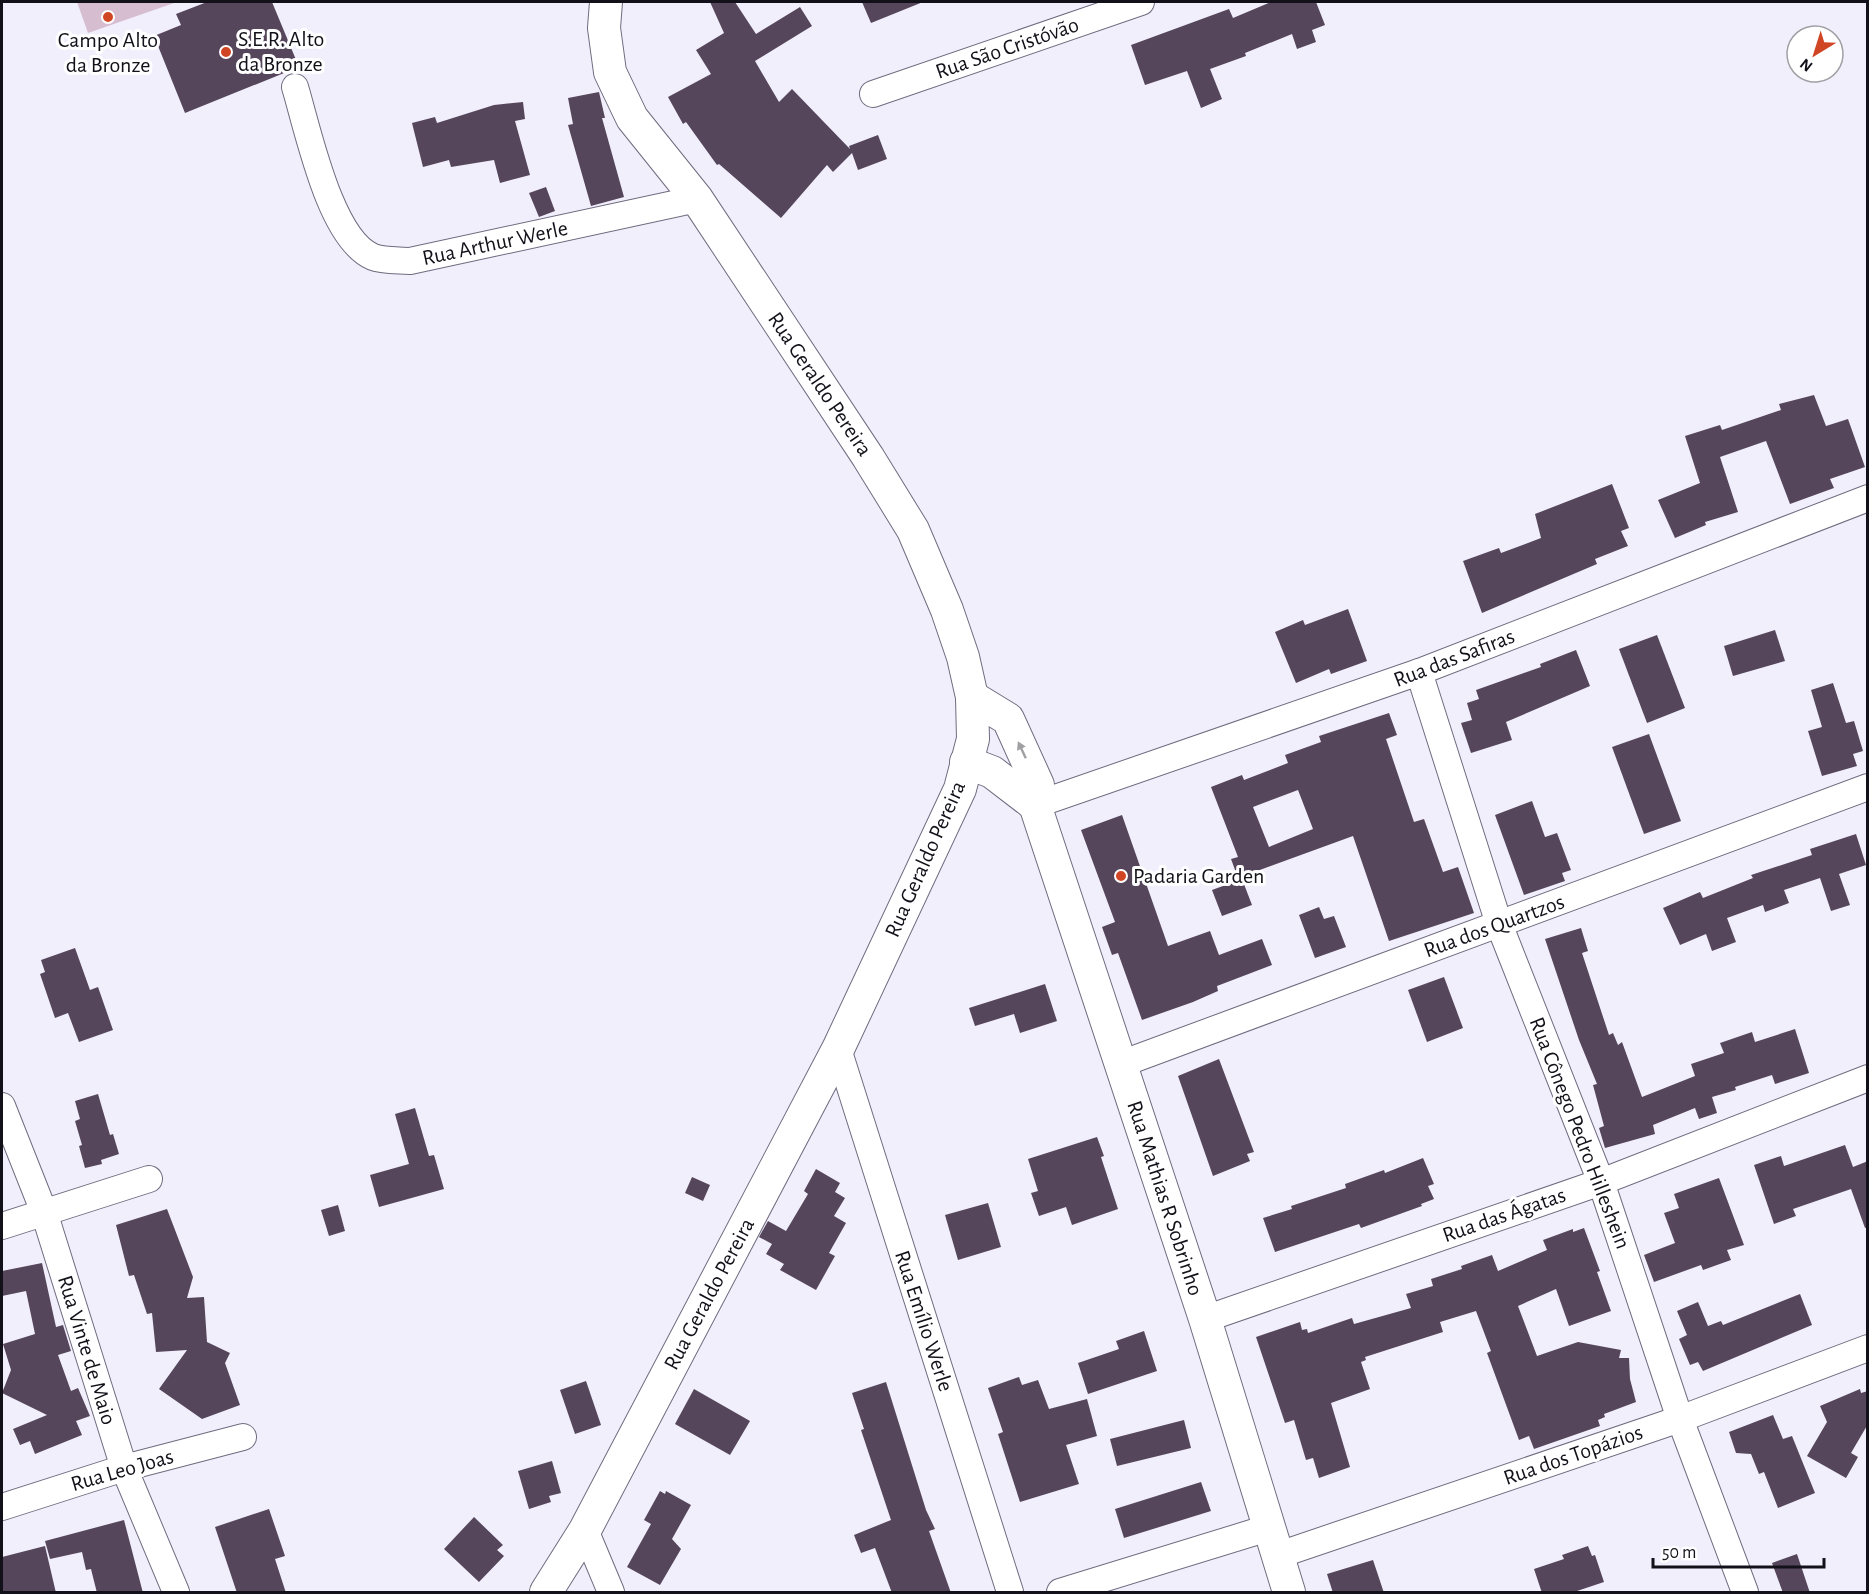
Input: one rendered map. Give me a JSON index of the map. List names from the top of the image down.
{
  "streets": {
    "main road": ["Rua Geraldo Pereira", "Rua Mathias R Sobrinho"],
    "street": [
      "Rua São Cristóvão",
      "Rua Arthur Werle",
      "Rua das Safiras",
      "Rua dos Quartzos",
      "Rua Cônego Pedro Hilleshein",
      "Rua das Ágatas",
      "Rua Emílio Werle",
      "Rua Vinte de Maio",
      "Rua dos Topázios",
      "Rua Leo Joas"
    ]
  },
  "crossings": [
    ["Rua Arthur Werle", "Rua Geraldo Pereira"],
    ["Rua Geraldo Pereira", "Rua Mathias R Sobrinho"],
    ["Rua Geraldo Pereira", "Rua Emílio Werle"],
    ["Rua das Safiras", "Rua Cônego Pedro Hilleshein"],
    ["Rua das Safiras", "Rua Mathias R Sobrinho"],
    ["Rua dos Quartzos", "Rua Cônego Pedro Hilleshein"],
    ["Rua dos Quartzos", "Rua Mathias R Sobrinho"],
    ["Rua Cônego Pedro Hilleshein", "Rua das Ágatas"],
    ["Rua Cônego Pedro Hilleshein", "Rua dos Topázios"],
    ["Rua Mathias R Sobrinho", "Rua das Ágatas"],
    ["Rua Mathias R Sobrinho", "Rua dos Topázios"],
    ["Rua Vinte de Maio", "Rua Leo Joas"]
  ],
  "places": ["Campo Alto da Bronze", "S.E.R. Alto da Bronze", "Padaria Garden"],
  "scale_bar": "50 m",
  "north": "bottom left"
}
